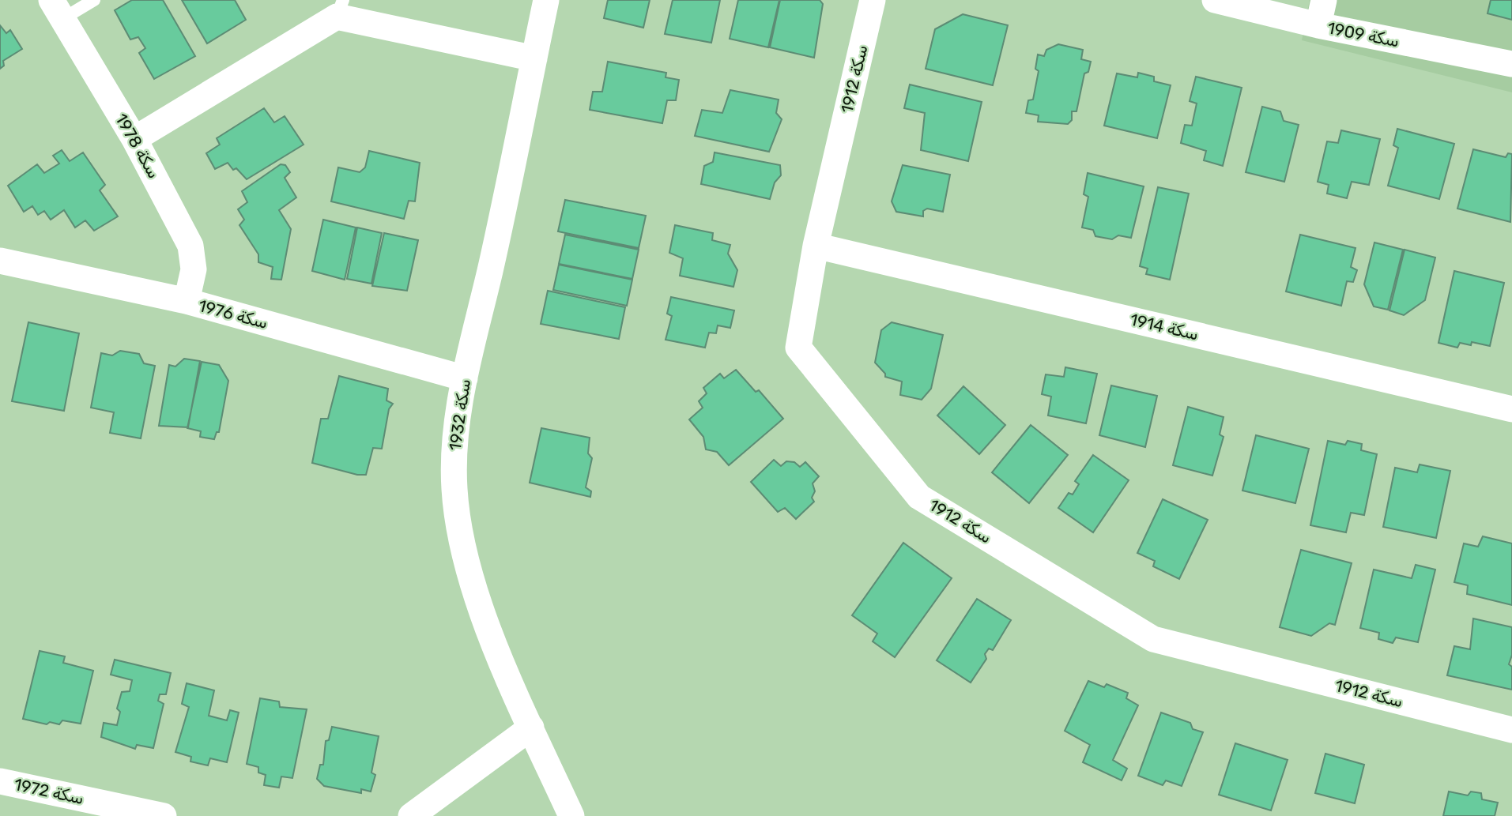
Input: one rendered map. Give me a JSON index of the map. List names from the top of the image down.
{
  "streets": {
    "street": [
      "سكة 1909",
      "سكة 1912",
      "سكة 1978",
      "سكة 1976",
      "سكة 1914",
      "سكة 1932",
      "سكة 1972"
    ]
  },
  "crossings": [
    ["سكة 1912", "سكة 1914"],
    ["سكة 1978", "سكة 1976"],
    ["سكة 1976", "سكة 1932"]
  ]
}
